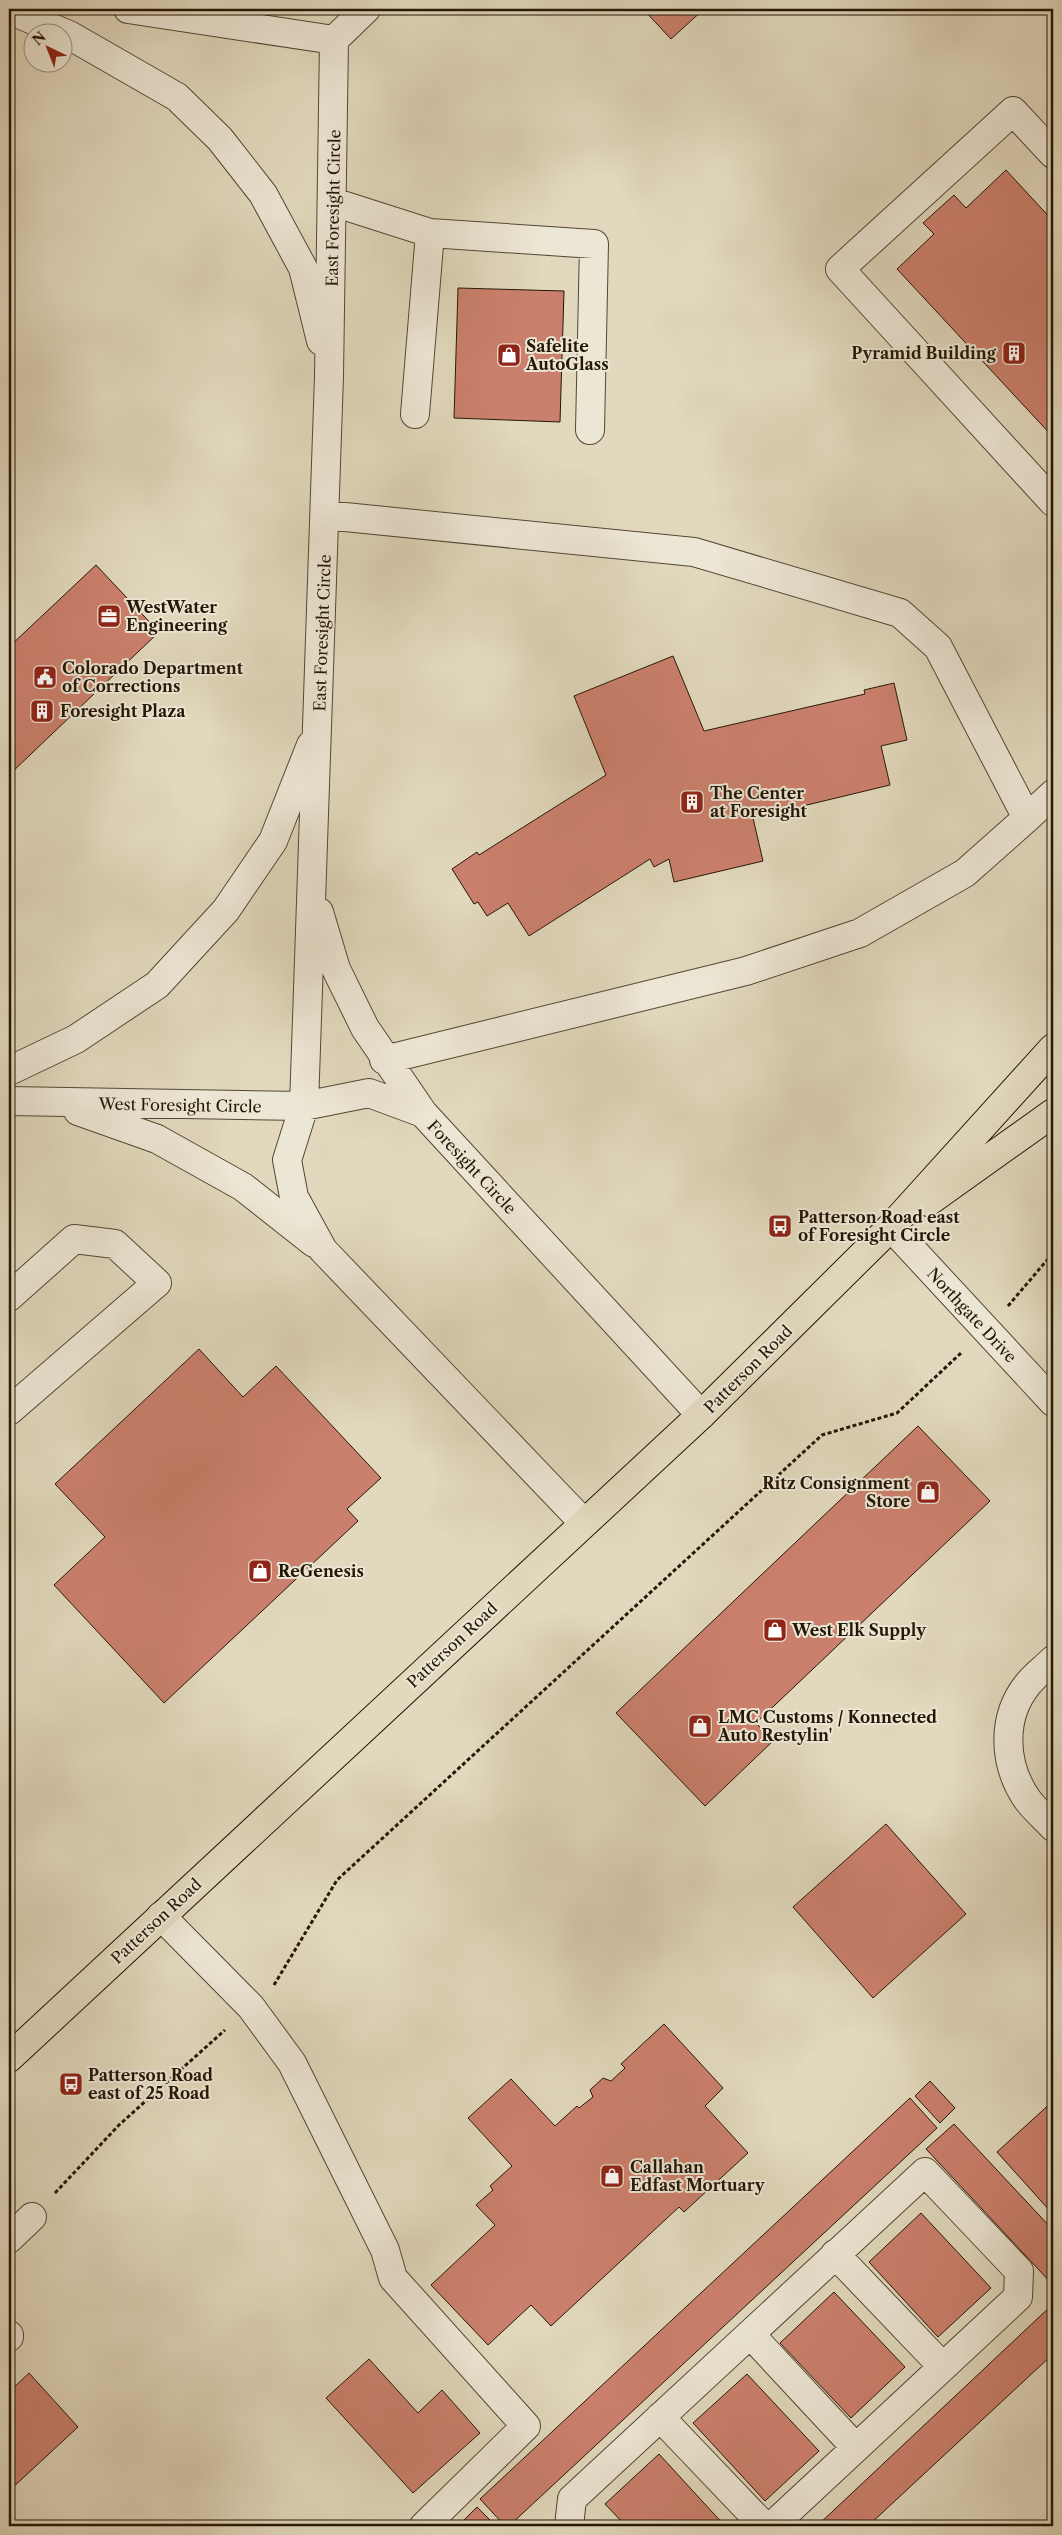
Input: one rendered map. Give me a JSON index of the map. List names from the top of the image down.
{
  "streets": {
    "main road": ["Patterson Road"],
    "street": [
      "East Foresight Circle",
      "West Foresight Circle",
      "Foresight Circle",
      "Northgate Drive"
    ]
  },
  "crossings": [
    ["East Foresight Circle", "West Foresight Circle"],
    ["East Foresight Circle", "Foresight Circle"],
    ["West Foresight Circle", "Foresight Circle"],
    ["Foresight Circle", "Patterson Road"],
    ["Northgate Drive", "Patterson Road"]
  ],
  "places": {
    "building": ["Pyramid Building", "Foresight Plaza", "The Center at Foresight"],
    "shop": [
      "Safelite AutoGlass",
      "Ritz Consignment Store",
      "ReGenesis",
      "West Elk Supply",
      "LMC Customs / Konnected Auto Restylin'",
      "Callahan Edfast Mortuary"
    ],
    "office": ["WestWater Engineering"],
    "public building": ["Colorado Department of Corrections"],
    "bus stop": ["Patterson Road east of Foresight Circle", "Patterson Road east of 25 Road"]
  },
  "north": "top left"
}
